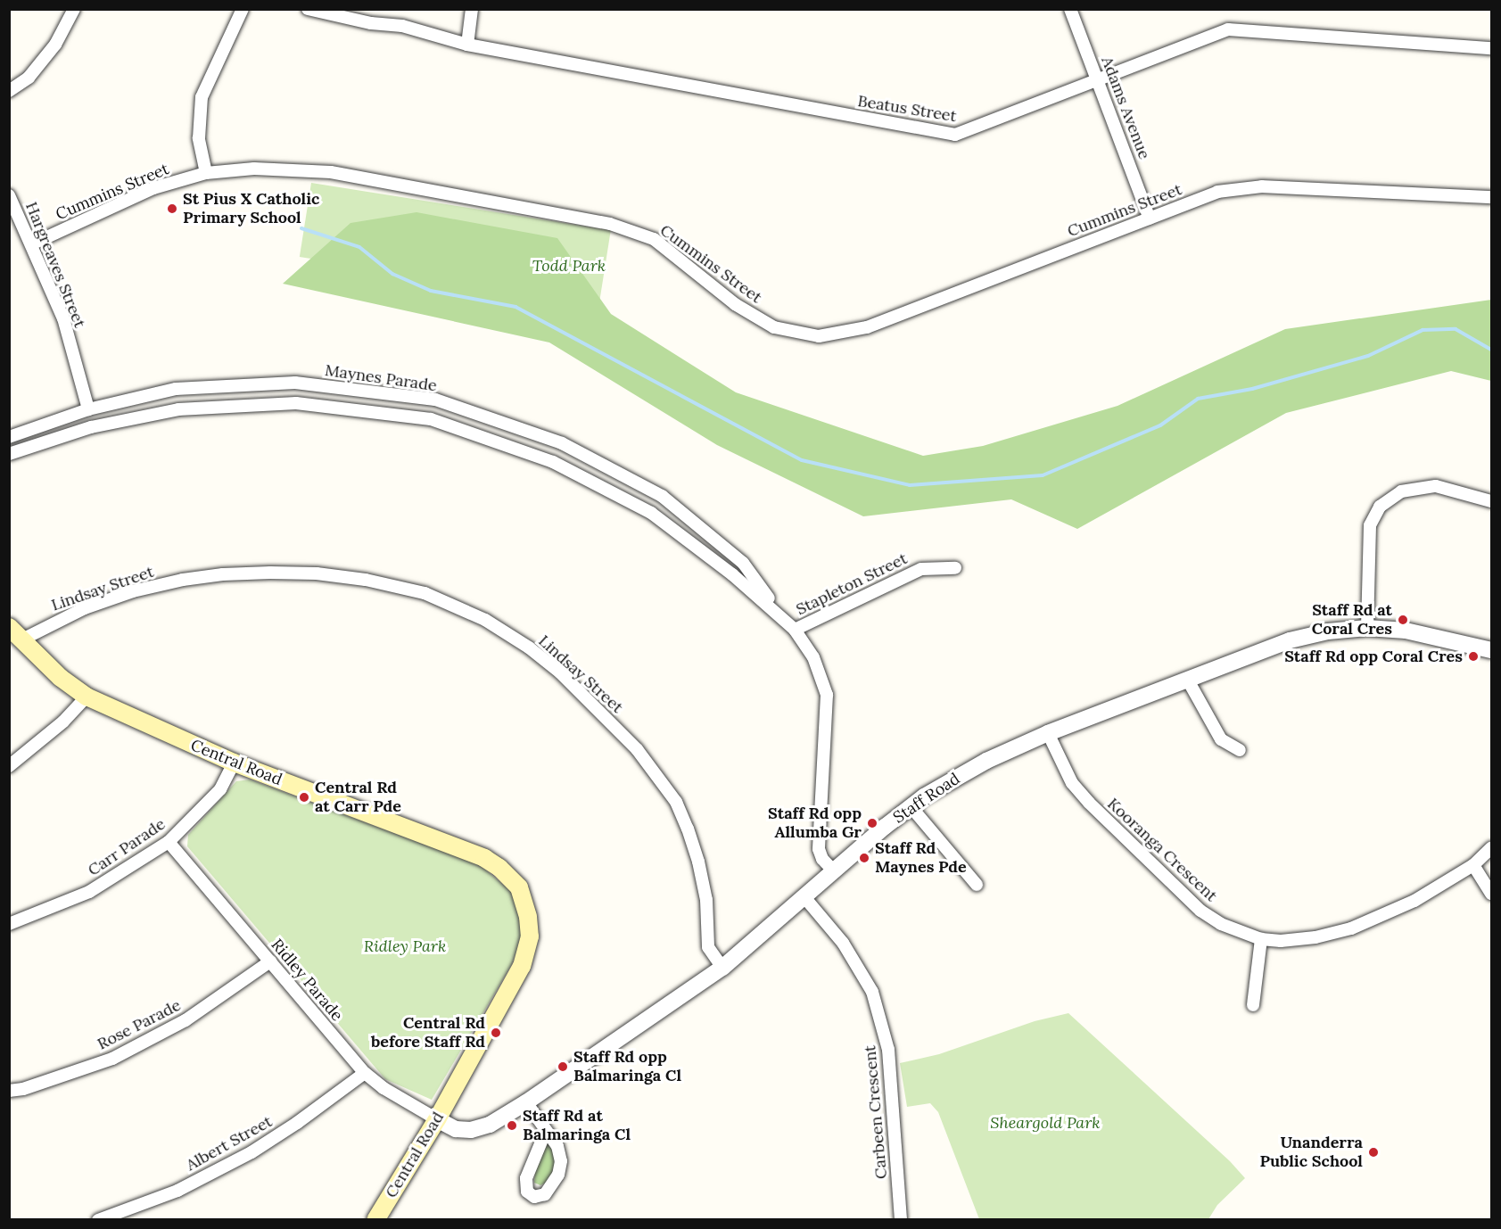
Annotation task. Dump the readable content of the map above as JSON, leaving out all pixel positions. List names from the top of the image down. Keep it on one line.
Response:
{"streets":{"main road":["Central Road"],"street":["Adams Avenue","Beatus Street","Cummins Street","Hargreaves Street","Maynes Parade","Stapleton Street","Lindsay Street","Staff Road","Carr Parade","Kooranga Crescent","Ridley Parade","Rose Parade","Carbeen Crescent","Albert Street"]},"crossings":[["Adams Avenue","Beatus Street"],["Adams Avenue","Cummins Street"],["Cummins Street","Hargreaves Street"],["Hargreaves Street","Maynes Parade"],["Maynes Parade","Stapleton Street"],["Maynes Parade","Staff Road"],["Lindsay Street","Central Road"],["Lindsay Street","Staff Road"],["Central Road","Staff Road"],["Central Road","Carr Parade"],["Central Road","Ridley Parade"],["Staff Road","Kooranga Crescent"],["Staff Road","Ridley Parade"],["Staff Road","Carbeen Crescent"],["Carr Parade","Ridley Parade"],["Ridley Parade","Rose Parade"],["Ridley Parade","Albert Street"]],"parks":["Todd Park","Ridley Park","Sheargold Park"],"places":["St Pius X Catholic Primary School","Staff Rd at Coral Cres","Staff Rd opp Coral Cres","Central Rd at Carr Pde","Staff Rd opp Allumba Gr","Staff Rd Maynes Pde","Central Rd before Staff Rd","Staff Rd opp Balmaringa Cl","Staff Rd at Balmaringa Cl","Unanderra Public School"]}
